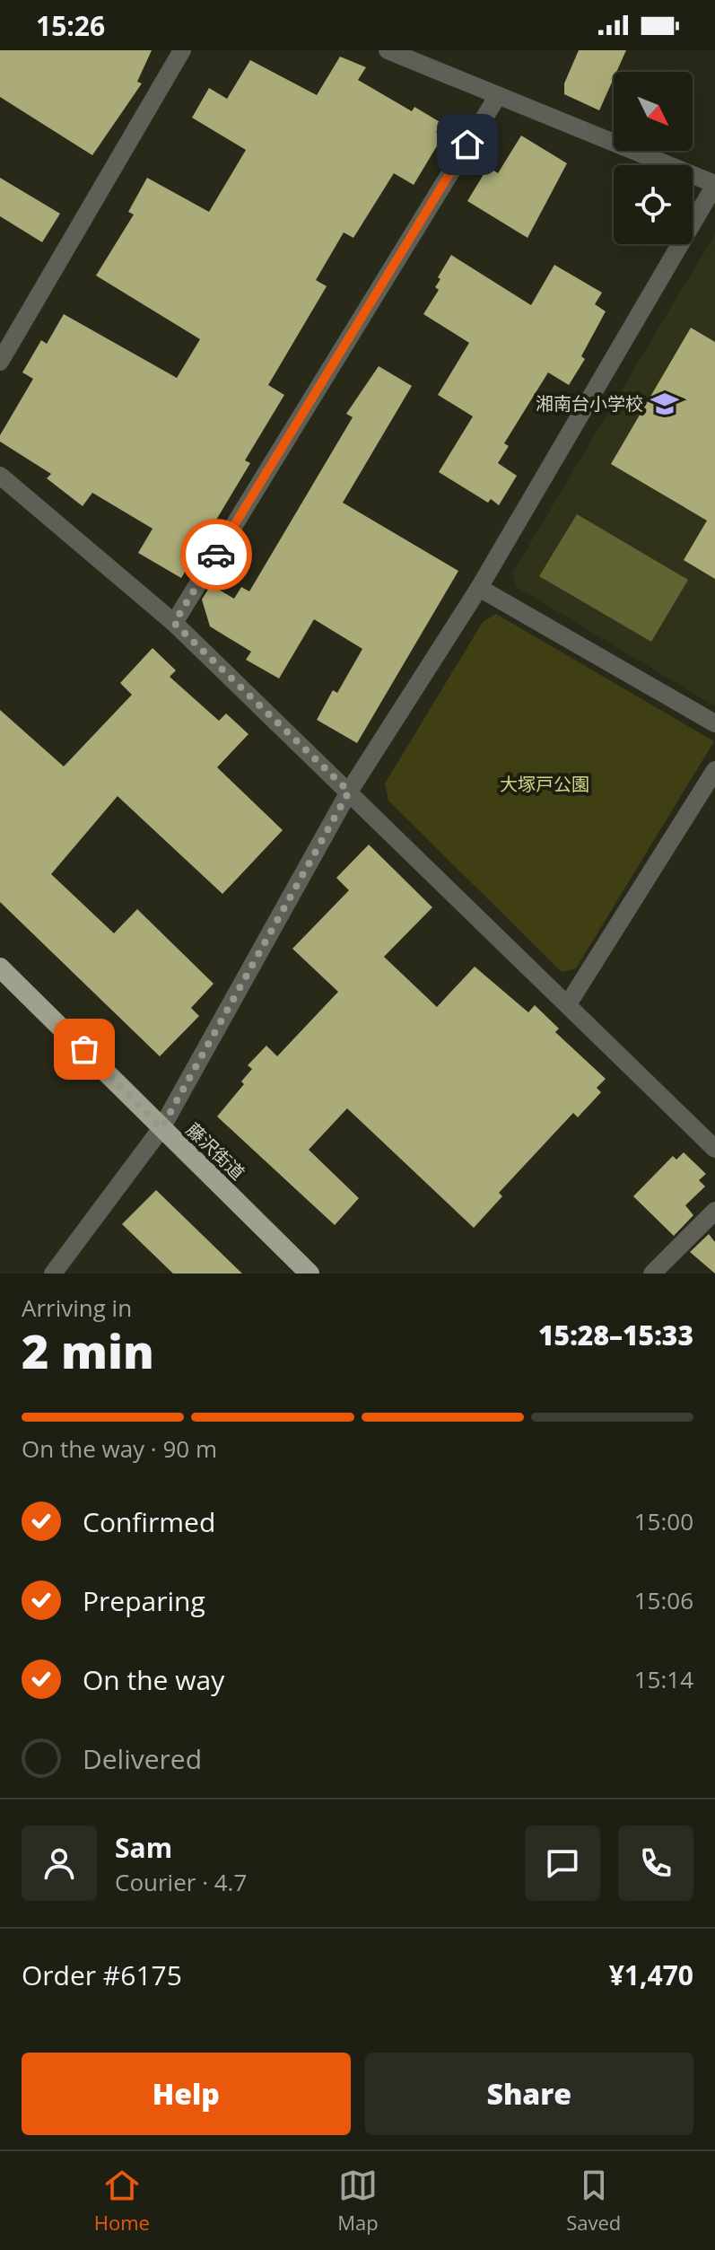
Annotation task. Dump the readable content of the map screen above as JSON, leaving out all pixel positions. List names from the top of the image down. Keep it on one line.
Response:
{"streets":{"highway":["藤沢街道"]},"parks":["大塚戸公園"],"places":{"school or university":["湘南台小学校"]},"north":"bottom right","page":{"status":"15:26","heading":["2 min","Arriving in","15:28–15:33"],"panel":["Sam","Courier · 4.7","Order #6175","¥1,470"],"bar":"On the way · 90 m","list":[["Confirmed","15:00"],["Preparing","15:06"],["On the way","15:14"],"Delivered"],"buttons":["Help","Share"],"tabs":["Home","Map","Saved"]}}
